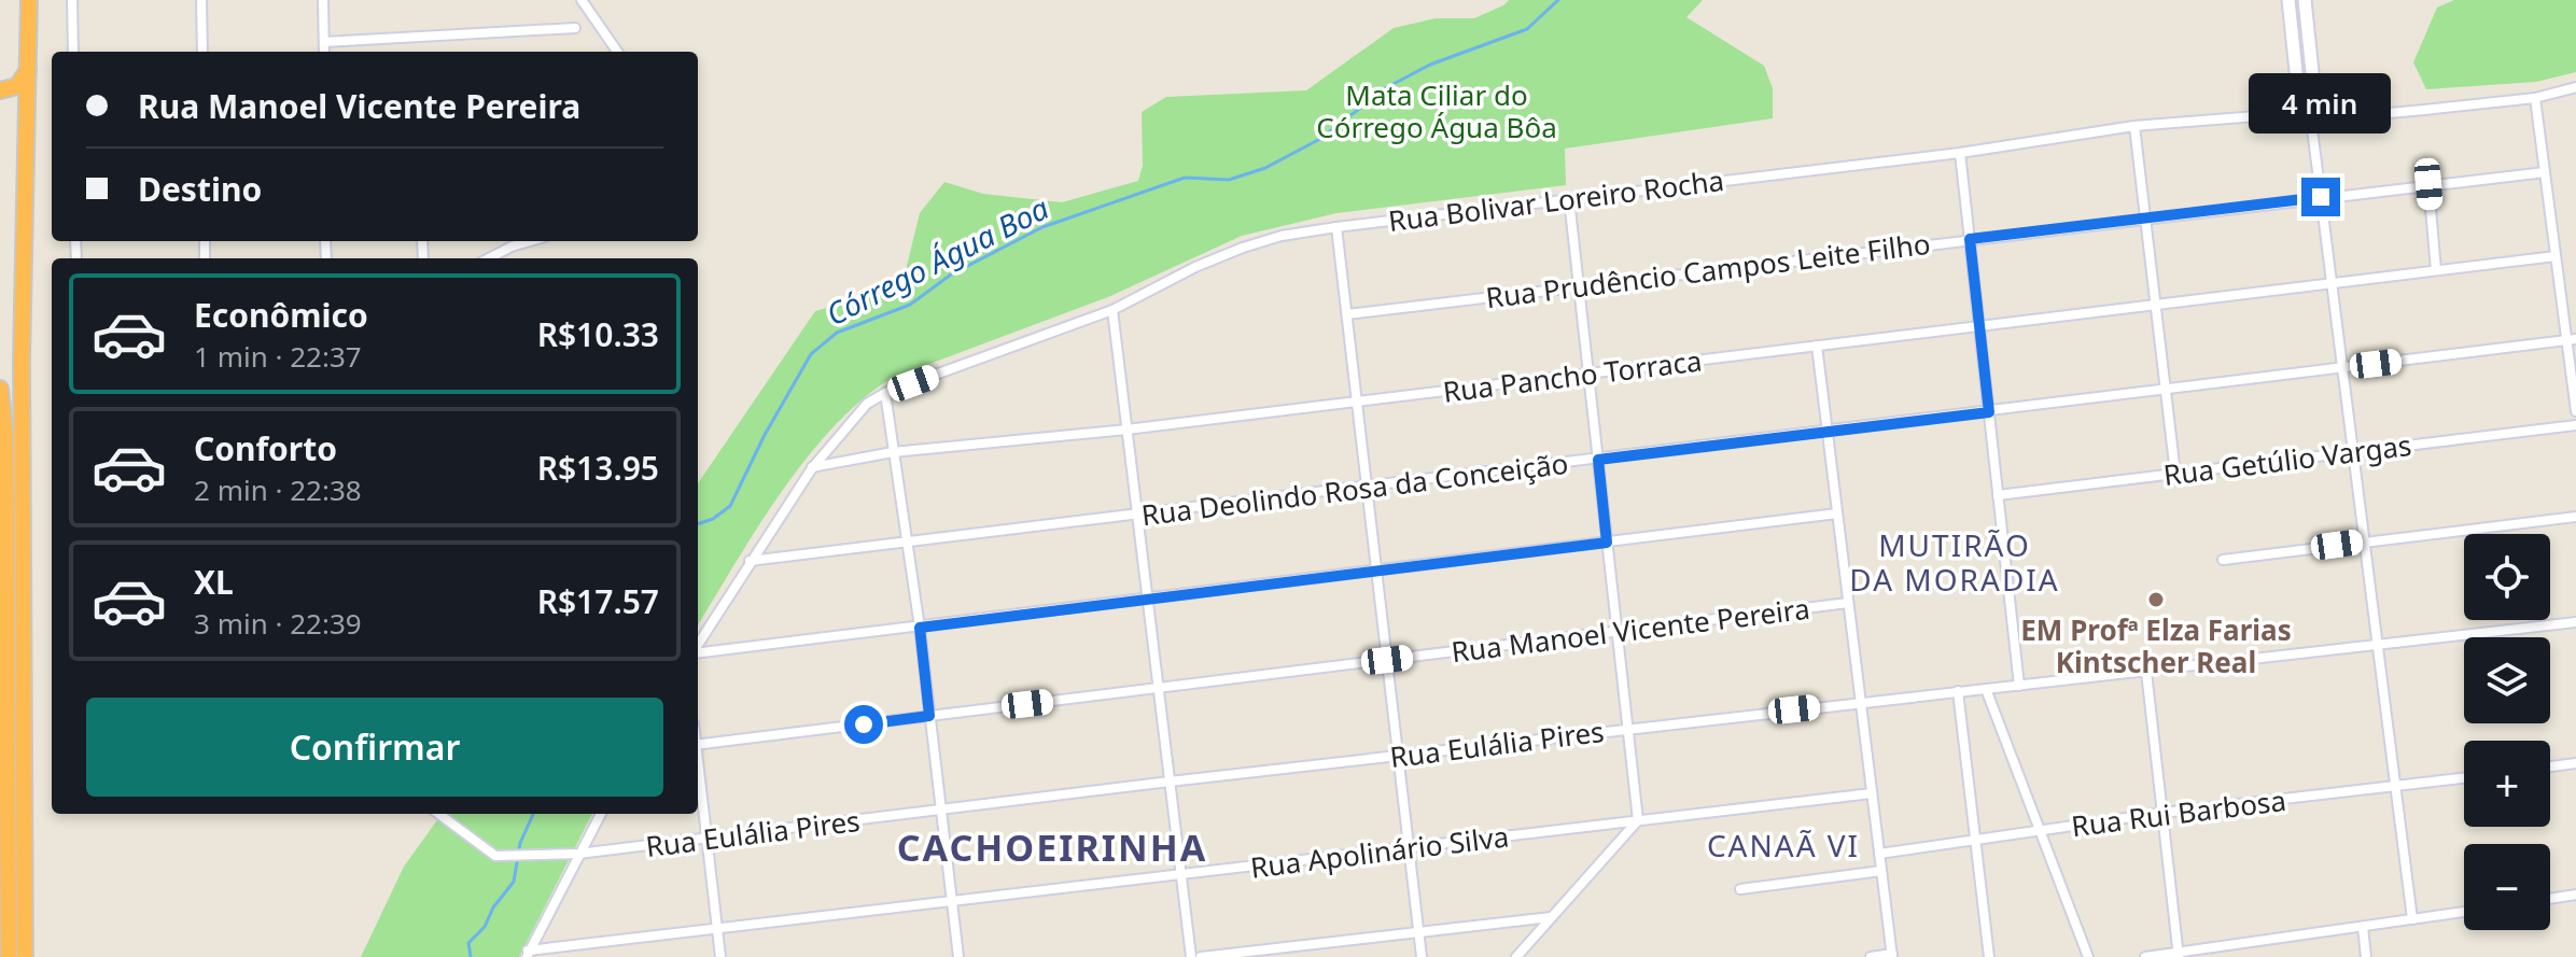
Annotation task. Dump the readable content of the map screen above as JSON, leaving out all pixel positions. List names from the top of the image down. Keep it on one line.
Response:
{"streets":{"street":["Rua Bolivar Loreiro Rocha","Rua Prudêncio Campos Leite Filho","Rua Pancho Torraca","Rua Getúlio Vargas","Rua Deolindo Rosa da Conceição","Rua Manoel Vicente Pereira","Rua Eulália Pires","Rua Rui Barbosa","Rua Apolinário Silva"]},"crossings":[["Rua Bolivar Loreiro Rocha","Rua Pancho Torraca"],["Rua Bolivar Loreiro Rocha","Rua Deolindo Rosa da Conceição"]],"districts":["MUTIRÃO DA MORADIA","CANAÃ VI","CACHOEIRINHA"],"water":["Córrego Água Boa"],"parks":["Mata Ciliar do Córrego Água Bôa"],"places":["EM Profª Elza Farias Kintscher Real"],"page":{"banner":["Rua Manoel Vicente Pereira","Destino"],"bubble":"4 min","list":[{"name":"Econômico","note":"1 min · 22:37","value":"R$10.33"},{"name":"Conforto","note":"2 min · 22:38","value":"R$13.95"},{"name":"XL","note":"3 min · 22:39","value":"R$17.57"}],"map_buttons":["+","−"],"buttons":"Confirmar"}}
